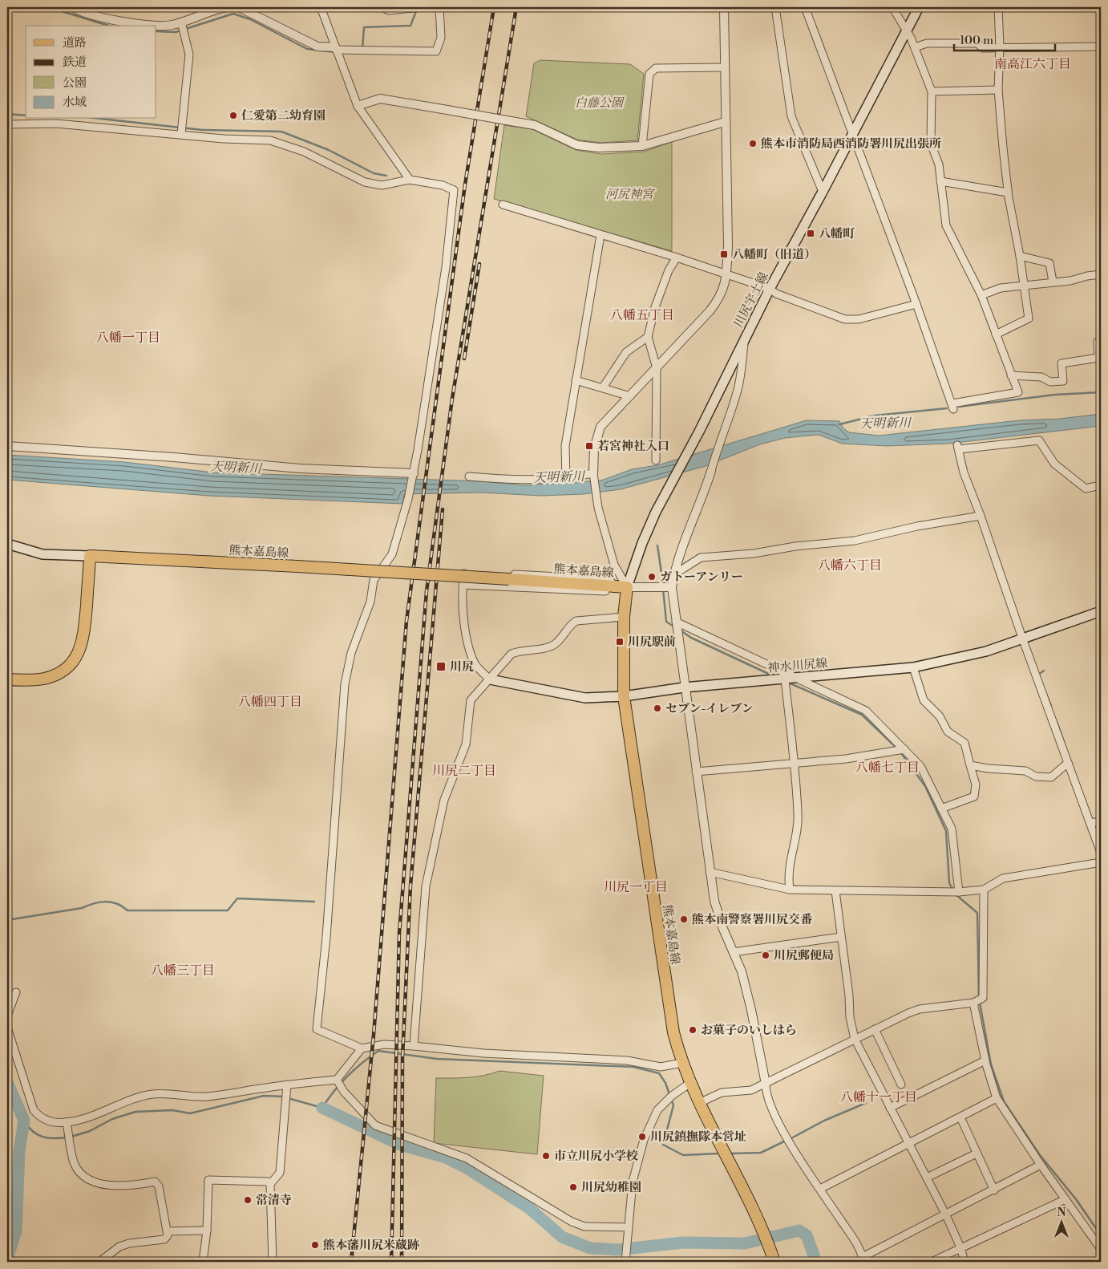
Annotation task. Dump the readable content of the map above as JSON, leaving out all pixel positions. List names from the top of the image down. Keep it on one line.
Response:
{"streets":{"main road":["川尻宇土線","熊本嘉島線","神水川尻線"]},"crossings":[["川尻宇土線","熊本嘉島線"],["熊本嘉島線","神水川尻線"]],"districts":["南高江六丁目","八幡五丁目","八幡一丁目","八幡六丁目","八幡四丁目","八幡七丁目","川尻二丁目","川尻一丁目","八幡三丁目","八幡十一丁目"],"water":["天明新川"],"parks":["白藤公園","河尻神宮"],"places":{"other":["仁愛第二幼育園","熊本市消防局西消防署川尻出張所","ガトーアンリー","セブン-イレブン","熊本南警察署川尻交番","川尻郵便局","お菓子のいしはら","川尻鎮撫隊本営址","市立川尻小学校","川尻幼稚園","常清寺","熊本藩川尻米蔵跡"],"transit":["八幡町","八幡町（旧道）","若宮神社入口","川尻駅前","川尻"]},"legend":["道路","鉄道","公園","水域"],"scale_bar":"100 m","north":"top"}
